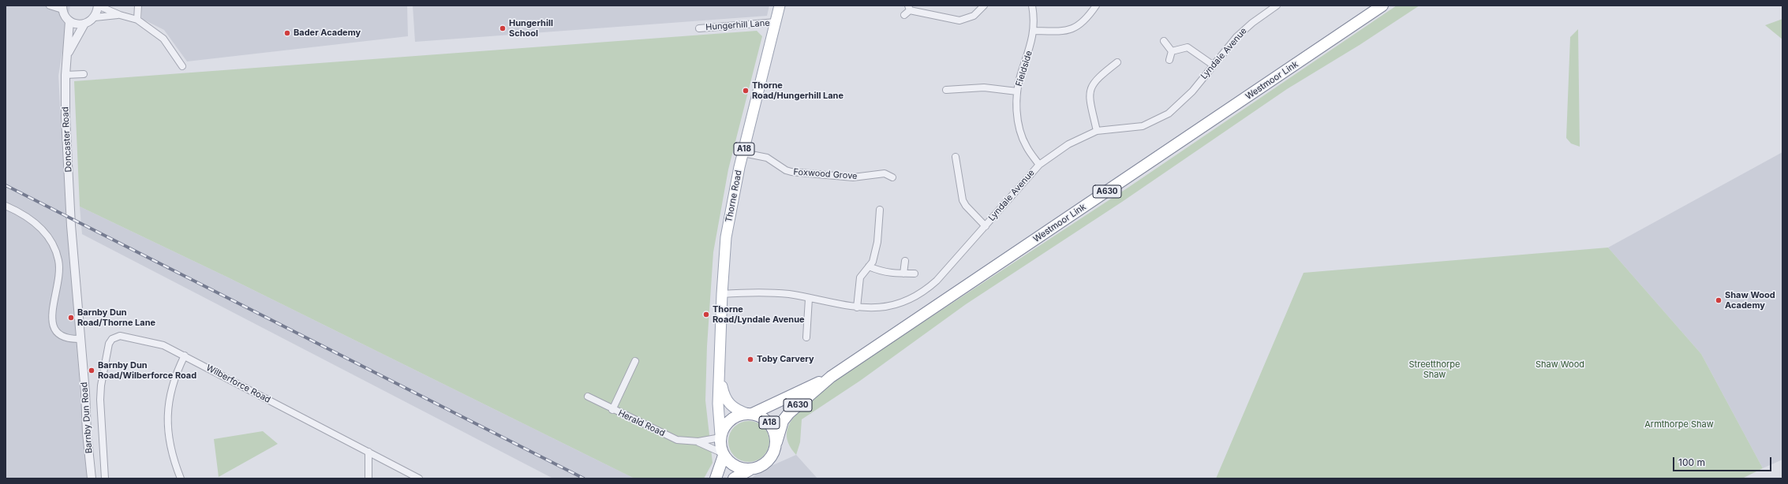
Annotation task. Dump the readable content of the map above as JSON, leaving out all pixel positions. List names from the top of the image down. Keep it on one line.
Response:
{"streets":{"highway":["Westmoor Link","A18","A630"],"main road":["Thorne Road"],"street":["Hungerhill Lane","Lyndale Avenue","Fieldside","Doncaster Road","Foxwood Grove","Wilberforce Road","Barnby Dun Road","Herald Road"]},"crossings":[["Hungerhill Lane","Thorne Road"],["Lyndale Avenue","Fieldside"],["Lyndale Avenue","Thorne Road"],["Westmoor Link","A18"],["Westmoor Link","Herald Road"],["Doncaster Road","Barnby Dun Road"],["A18","Thorne Road"],["A18","Herald Road"],["Foxwood Grove","Thorne Road"]],"parks":["Streetthorpe Shaw","Shaw Wood","Armthorpe Shaw"],"places":["Hungerhill School","Bader Academy","Thorne Road/Hungerhill Lane","Shaw Wood Academy","Thorne Road/Lyndale Avenue","Barnby Dun Road/Thorne Lane","Toby Carvery","Barnby Dun Road/Wilberforce Road"],"scale_bar":"100 m"}
